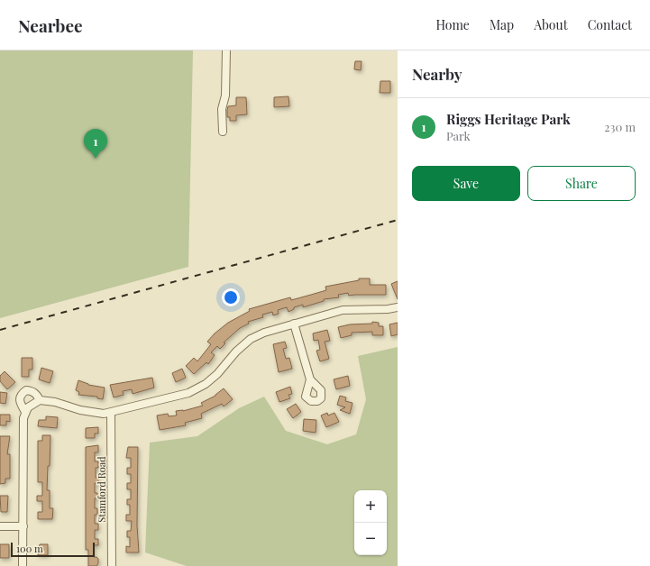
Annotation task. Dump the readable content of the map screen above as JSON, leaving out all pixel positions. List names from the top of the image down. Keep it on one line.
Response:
{"streets":{"street":["Stamford Road"]},"scale_bar":"100 m","page":{"header":"Nearbee","nav":["Home","Map","About","Contact"],"heading":"Nearby","list":[{"mark":"1","name":"Riggs Heritage Park","note":"Park","value":"230 m"}],"pins":"1","buttons":["Save","Share"],"map_buttons":["+","−"],"scale":"100 m"}}
